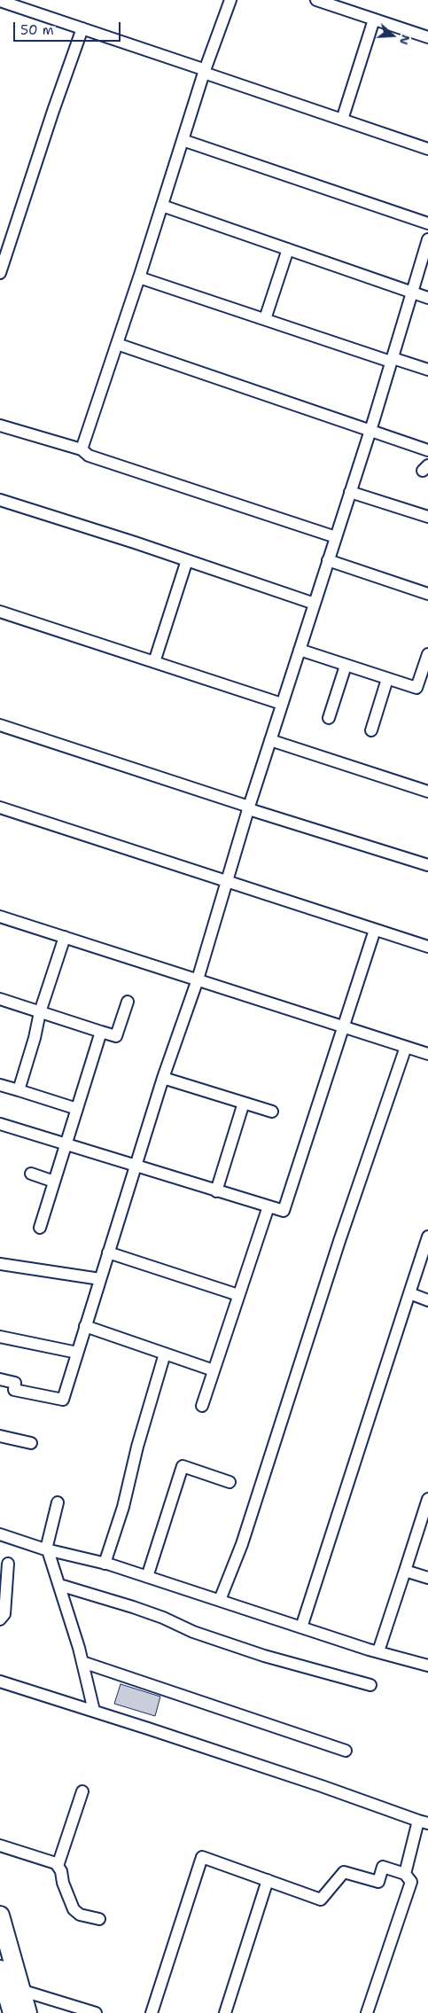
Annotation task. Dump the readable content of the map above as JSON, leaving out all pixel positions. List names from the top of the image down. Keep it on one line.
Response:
{"scale_bar":"50 m","north":"right"}
